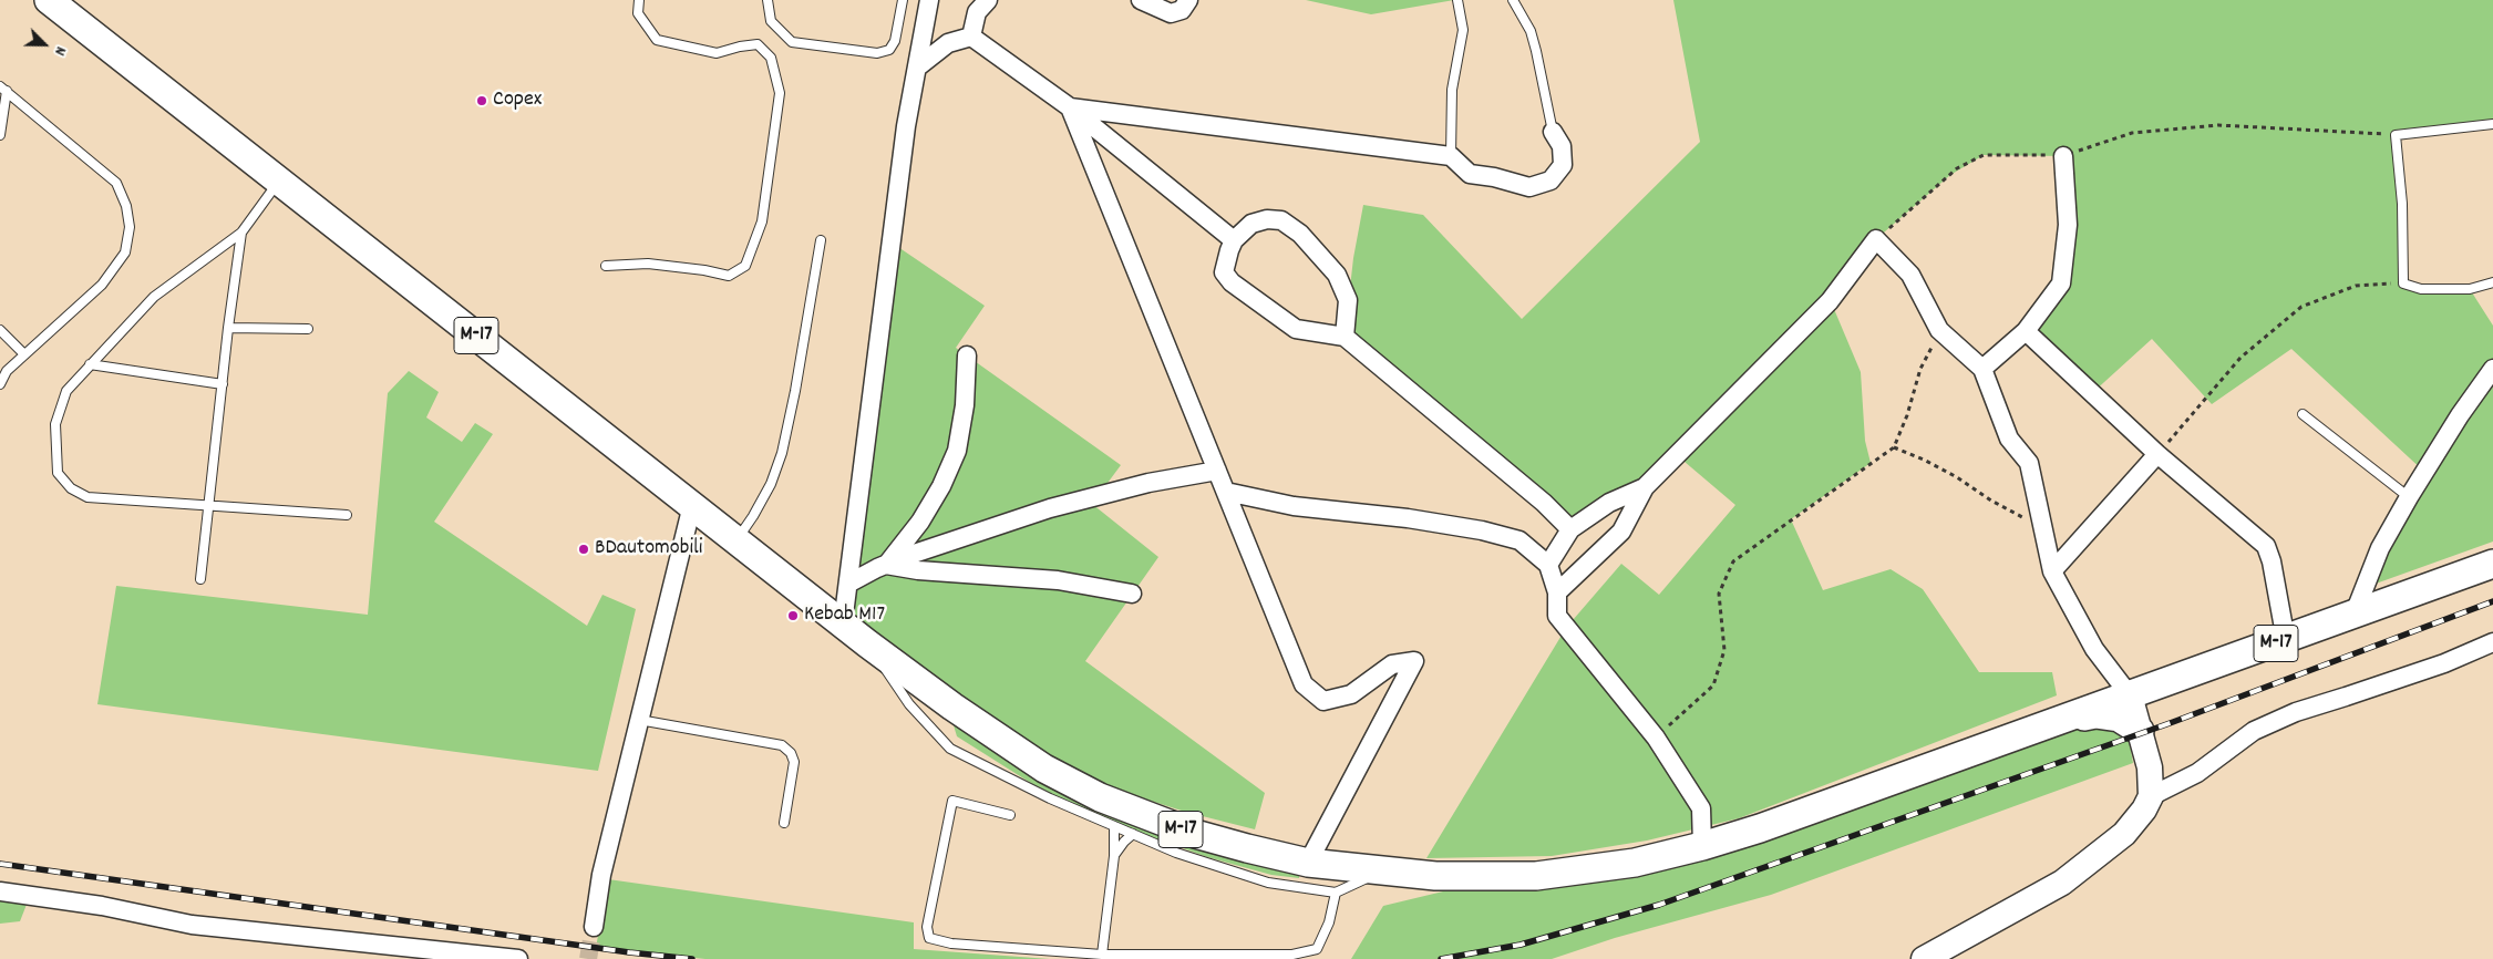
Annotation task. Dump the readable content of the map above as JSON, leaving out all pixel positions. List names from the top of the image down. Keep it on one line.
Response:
{"streets":{"main road":["M-17"]},"places":["Copex","BDautomobili","Kebab M17"],"north":"bottom right"}
